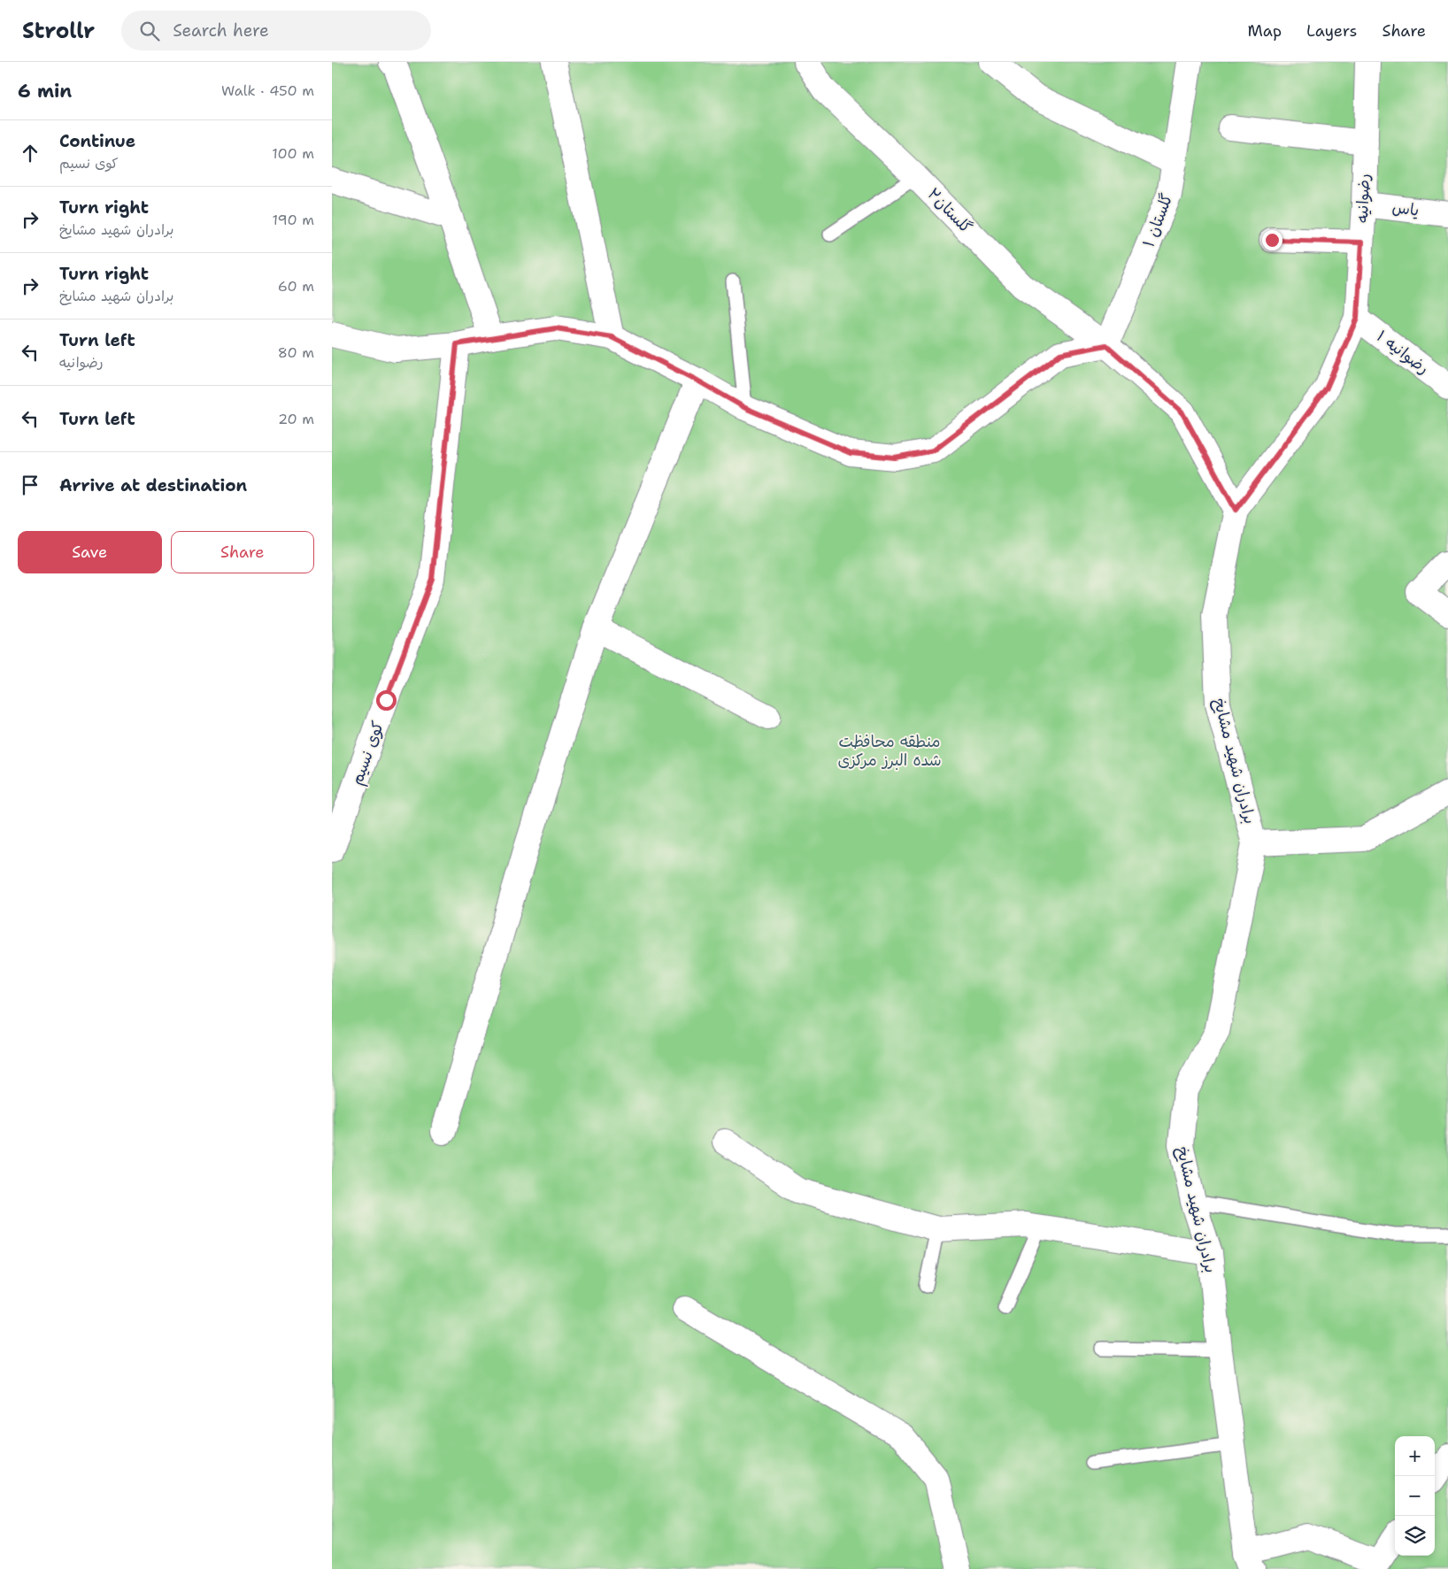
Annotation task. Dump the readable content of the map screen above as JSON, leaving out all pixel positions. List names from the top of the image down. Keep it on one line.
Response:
{"streets":{"street":["رضوانیه","یاس","گلستان۲","گلستان ۱","رضوانیه ۱","کوی نسیم","برادران شهید مشایخ"]},"crossings":[["رضوانیه","یاس"],["رضوانیه","رضوانیه ۱"],["رضوانیه","برادران شهید مشایخ"],["گلستان۲","گلستان ۱"]],"parks":["منطقه محافظت شده البرز مرکزی"],"page":{"header":"Strollr","search":"Search here","nav":["Map","Layers","Share"],"heading":["6 min","Walk · 450 m"],"list":[["Continue","کوی نسیم","100 m"],["Turn right","برادران شهید مشایخ","190 m"],["Turn right","برادران شهید مشایخ","60 m"],["Turn left","رضوانیه","80 m"],["Turn left","20 m"],"Arrive at destination"],"buttons":["Save","Share"],"map_buttons":["+","−"]}}
